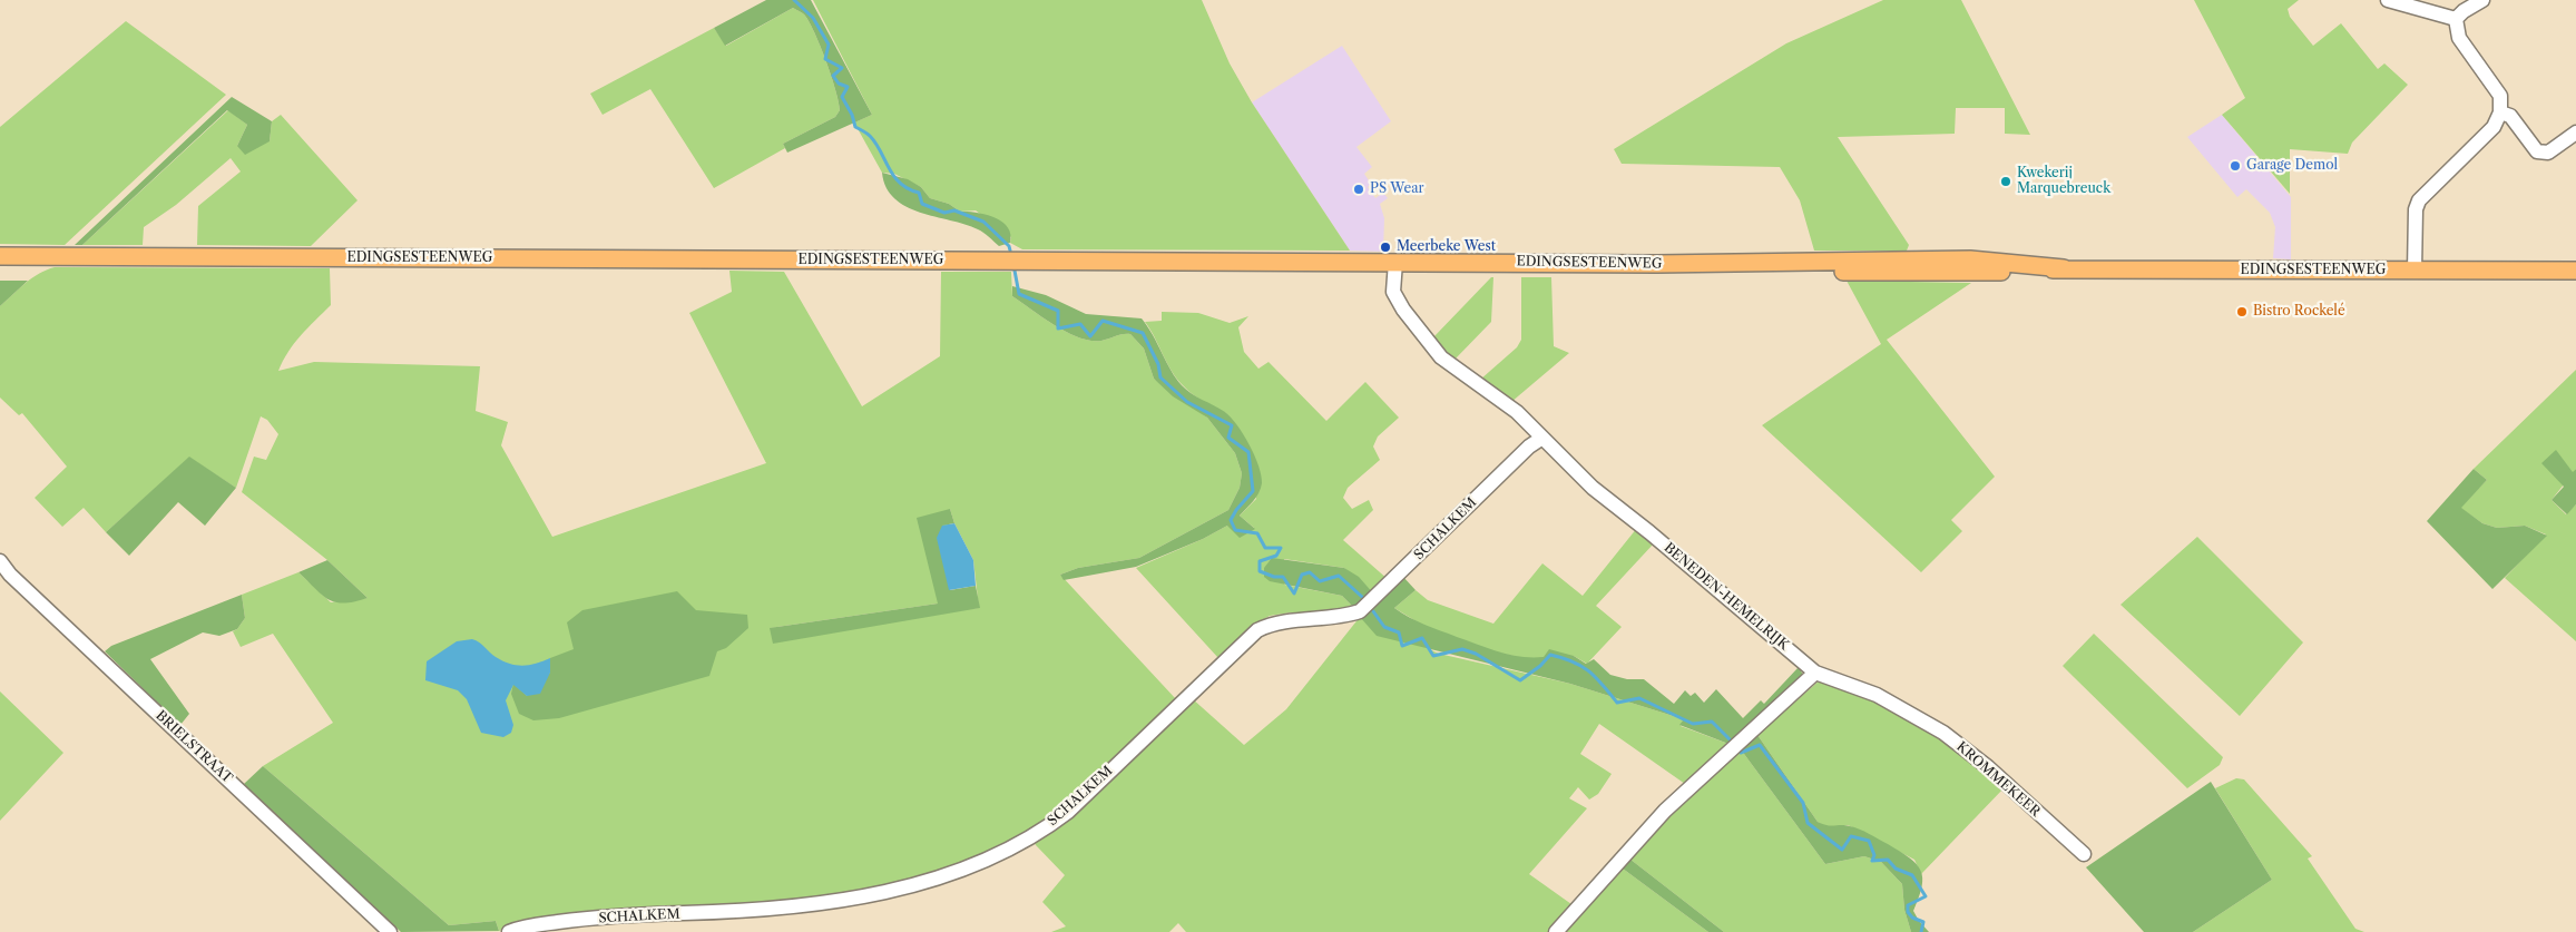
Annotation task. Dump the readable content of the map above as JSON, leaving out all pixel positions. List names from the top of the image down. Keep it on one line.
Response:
{"streets":{"main road":["EDINGSESTEENWEG"],"street":["SCHALKEM","BENEDEN-HEMELRIJK","BRIELSTRAAT","KROMMEKEER"]},"crossings":[["EDINGSESTEENWEG","BENEDEN-HEMELRIJK"],["SCHALKEM","BENEDEN-HEMELRIJK"],["BENEDEN-HEMELRIJK","KROMMEKEER"]],"places":["Garage Demol","Kwekerij Marquebreuck","PS Wear","Meerbeke West","Bistro Rockelé"]}
